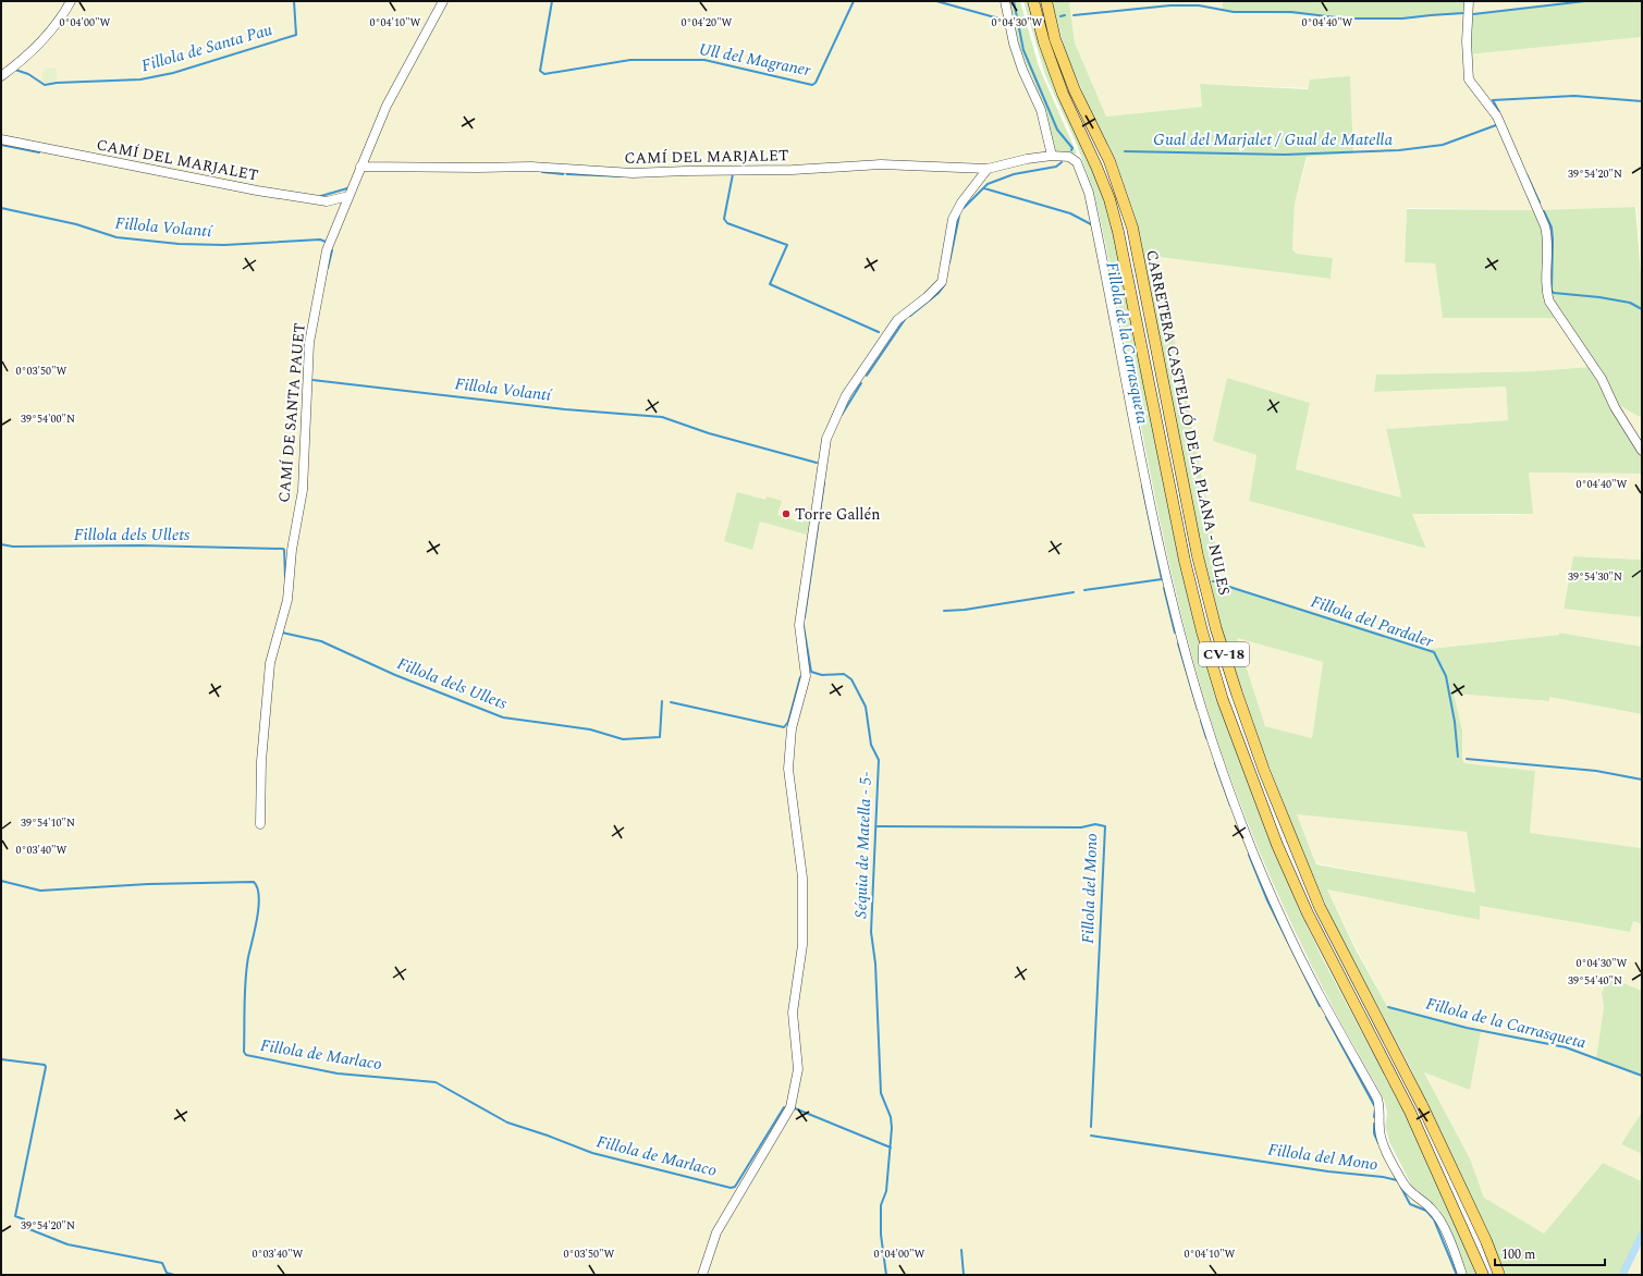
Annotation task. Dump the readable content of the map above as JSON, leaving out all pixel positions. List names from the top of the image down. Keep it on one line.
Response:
{"streets":{"main road":["CARRETERA CASTELLÓ DE LA PLANA - NULES","CV-18"],"street":["CAMÍ DEL MARJALET","CAMÍ DE SANTA PAUET"]},"crossings":[["CAMÍ DEL MARJALET","CAMÍ DE SANTA PAUET"]],"water":["Fillola de Santa Pau","Ull del Magraner","Gual del Marjalet / Gual de Matella","Fillola Volantí","Fillola de la Carrasqueta","Fillola dels Ullets","Fillola del Pardaler","Séquia de Matella - 5-","Fillola del Mono","Fillola de Marlaco"],"places":["Torre Gallén"],"scale_bar":"100 m","coordinates":["0°04'00\"W","0°04'10\"W","0°04'20\"W","0°04'30\"W","0°04'40\"W","39°54'20\"N","0°03'50\"W","39°54'00\"N","39°54'30\"N","39°54'10\"N","0°03'40\"W","39°54'40\"N"]}
